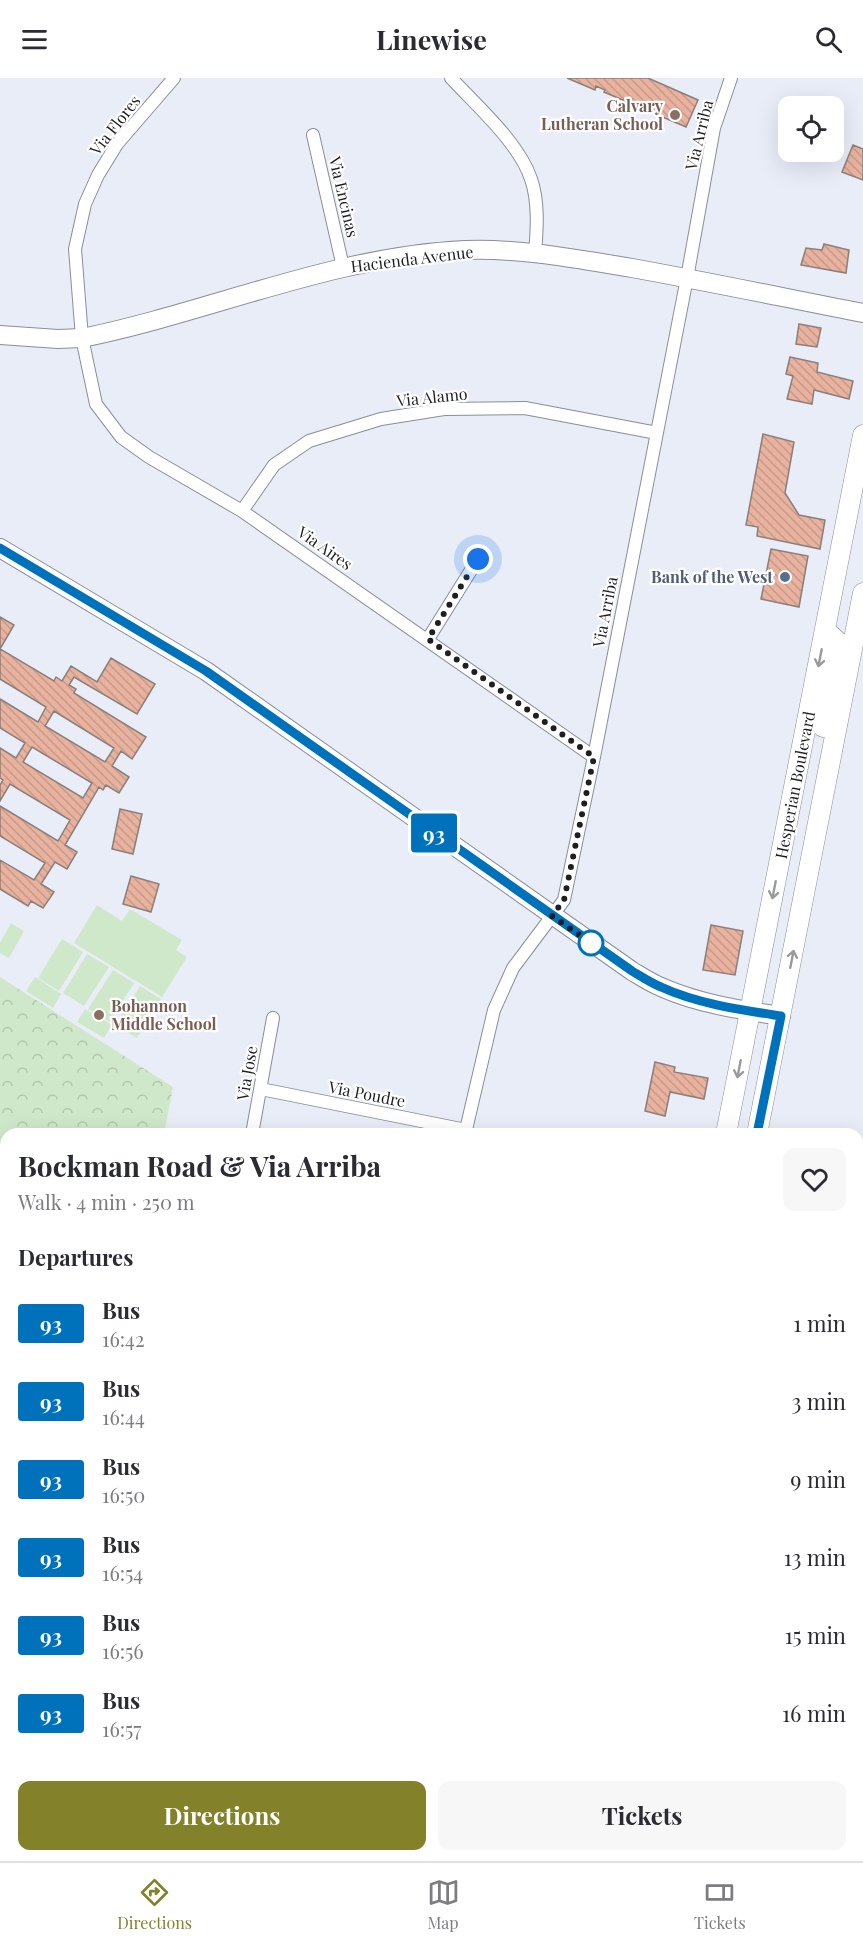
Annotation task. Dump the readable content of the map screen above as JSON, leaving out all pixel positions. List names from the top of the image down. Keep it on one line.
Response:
{"streets":{"main road":["Hesperian Boulevard"],"street":["Via Flores","Via Arriba","Via Encinas","Hacienda Avenue","Via Alamo","Via Aires","Via Jose","Via Poudre"]},"crossings":[["Via Flores","Hacienda Avenue"],["Via Flores","Via Aires"],["Via Arriba","Hacienda Avenue"],["Via Arriba","Via Alamo"],["Via Arriba","Via Aires"],["Via Encinas","Hacienda Avenue"],["Hacienda Avenue","Via Aires"],["Via Alamo","Via Aires"],["Via Jose","Via Poudre"]],"places":["Calvary Lutheran School","Bank of the West","Bohannon Middle School"],"lines":["bus line 93"],"page":{"header":"Linewise","on_map":"93","heading":[["Bockman Road & Via Arriba","Walk · 4 min · 250 m"],"Departures"],"list":[{"mark":"93","name":"Bus","note":"16:42","value":"1 min"},{"mark":"93","name":"Bus","note":"16:44","value":"3 min"},{"mark":"93","name":"Bus","note":"16:50","value":"9 min"},{"mark":"93","name":"Bus","note":"16:54","value":"13 min"},{"mark":"93","name":"Bus","note":"16:56","value":"15 min"},{"mark":"93","name":"Bus","note":"16:57","value":"16 min"}],"buttons":["Directions","Tickets"],"tabs":["Directions","Map","Tickets"]}}
